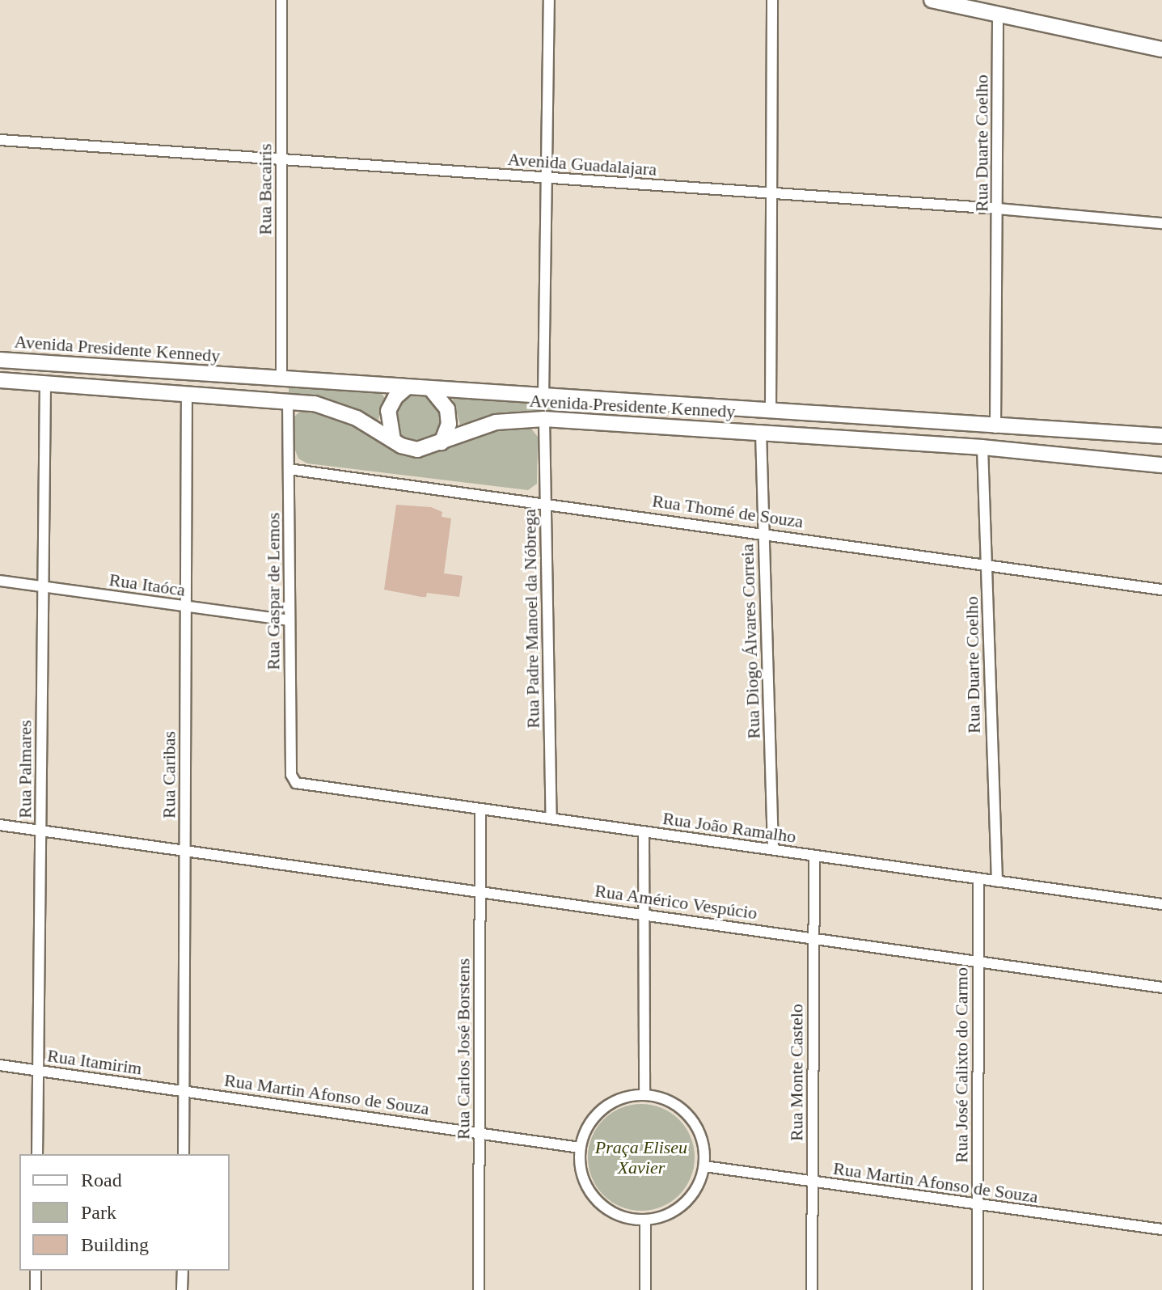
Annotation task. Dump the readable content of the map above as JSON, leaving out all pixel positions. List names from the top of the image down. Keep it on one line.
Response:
{"streets":{"main road":["Avenida Presidente Kennedy"],"street":["Rua Duarte Coelho","Avenida Guadalajara","Rua Bacairis","Rua Thomé de Souza","Rua Itaóca","Rua Gaspar de Lemos","Rua Padre Manoel da Nóbrega","Rua Diogo Álvares Correia","Rua Palmares","Rua Caribas","Rua João Ramalho","Rua Américo Vespúcio","Rua Carlos José Borstens","Rua Itamirim","Rua José Calixto do Carmo","Rua Monte Castelo","Rua Martin Afonso de Souza"]},"crossings":[["Rua Duarte Coelho","Avenida Guadalajara"],["Rua Duarte Coelho","Avenida Presidente Kennedy"],["Rua Duarte Coelho","Rua Thomé de Souza"],["Rua Duarte Coelho","Rua João Ramalho"],["Avenida Guadalajara","Rua Bacairis"],["Rua Bacairis","Avenida Presidente Kennedy"],["Avenida Presidente Kennedy","Rua Gaspar de Lemos"],["Avenida Presidente Kennedy","Rua Padre Manoel da Nóbrega"],["Avenida Presidente Kennedy","Rua Diogo Álvares Correia"],["Avenida Presidente Kennedy","Rua Palmares"],["Avenida Presidente Kennedy","Rua Caribas"],["Rua Thomé de Souza","Rua Gaspar de Lemos"],["Rua Thomé de Souza","Rua Padre Manoel da Nóbrega"],["Rua Thomé de Souza","Rua Diogo Álvares Correia"],["Rua Itaóca","Rua Gaspar de Lemos"],["Rua Itaóca","Rua Palmares"],["Rua Itaóca","Rua Caribas"],["Rua Gaspar de Lemos","Rua João Ramalho"],["Rua Padre Manoel da Nóbrega","Rua João Ramalho"],["Rua Diogo Álvares Correia","Rua João Ramalho"],["Rua Palmares","Rua Américo Vespúcio"],["Rua Palmares","Rua Itamirim"],["Rua Caribas","Rua Américo Vespúcio"],["Rua Caribas","Rua Itamirim"],["Rua Caribas","Rua Martin Afonso de Souza"],["Rua João Ramalho","Rua Carlos José Borstens"],["Rua João Ramalho","Rua José Calixto do Carmo"],["Rua João Ramalho","Rua Monte Castelo"],["Rua Américo Vespúcio","Rua Carlos José Borstens"],["Rua Américo Vespúcio","Rua José Calixto do Carmo"],["Rua Américo Vespúcio","Rua Monte Castelo"],["Rua Carlos José Borstens","Rua Martin Afonso de Souza"],["Rua Itamirim","Rua Martin Afonso de Souza"],["Rua José Calixto do Carmo","Rua Martin Afonso de Souza"],["Rua Monte Castelo","Rua Martin Afonso de Souza"]],"parks":["Praça Eliseu Xavier"],"legend":["Road","Park","Building"]}
